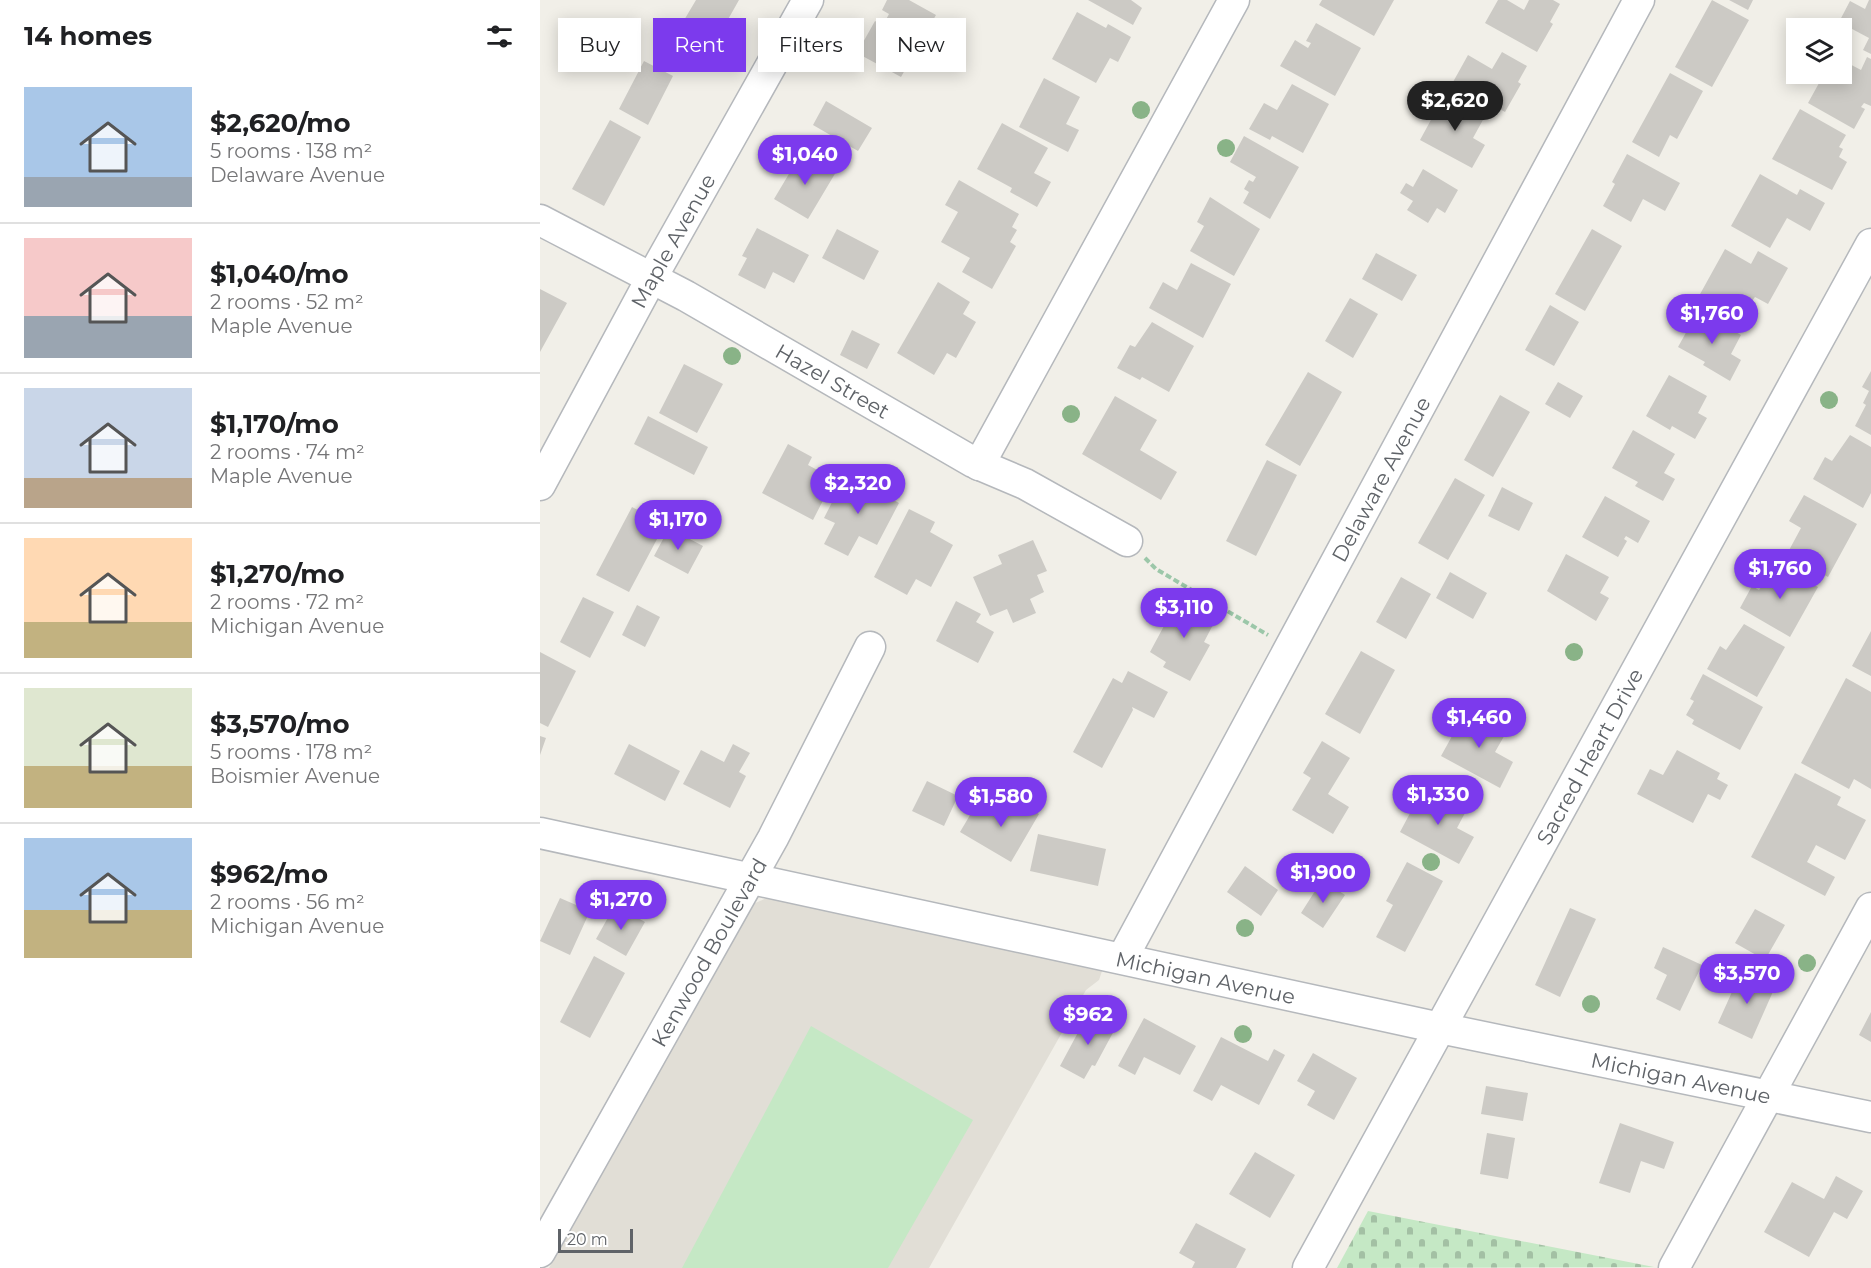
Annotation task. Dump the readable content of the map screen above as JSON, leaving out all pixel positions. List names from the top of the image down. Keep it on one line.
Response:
{"streets":{"street":["Maple Avenue","Hazel Street","Delaware Avenue","Sacred Heart Drive","Kenwood Boulevard","Michigan Avenue"]},"crossings":[["Maple Avenue","Hazel Street"],["Delaware Avenue","Michigan Avenue"],["Sacred Heart Drive","Michigan Avenue"],["Kenwood Boulevard","Michigan Avenue"]],"scale_bar":"20 m","page":{"heading":"14 homes","chip":["Buy","Rent","Filters","New"],"list":[{"name":"$2,620/mo","note":"5 rooms · 138 m² · Delaware Avenue"},{"name":"$1,040/mo","note":"2 rooms · 52 m² · Maple Avenue"},{"name":"$1,170/mo","note":"2 rooms · 74 m² · Maple Avenue"},{"name":"$1,270/mo","note":"2 rooms · 72 m² · Michigan Avenue"},{"name":"$3,570/mo","note":"5 rooms · 178 m² · Boismier Avenue"},{"name":"$962/mo","note":"2 rooms · 56 m² · Michigan Avenue"}],"price":["$2,620","$1,040","$1,760","$2,320","$1,170","$1,760","$3,110","$1,460","$1,330","$1,580","$1,900","$1,270","$3,570","$962"],"scale":"20 m"}}
